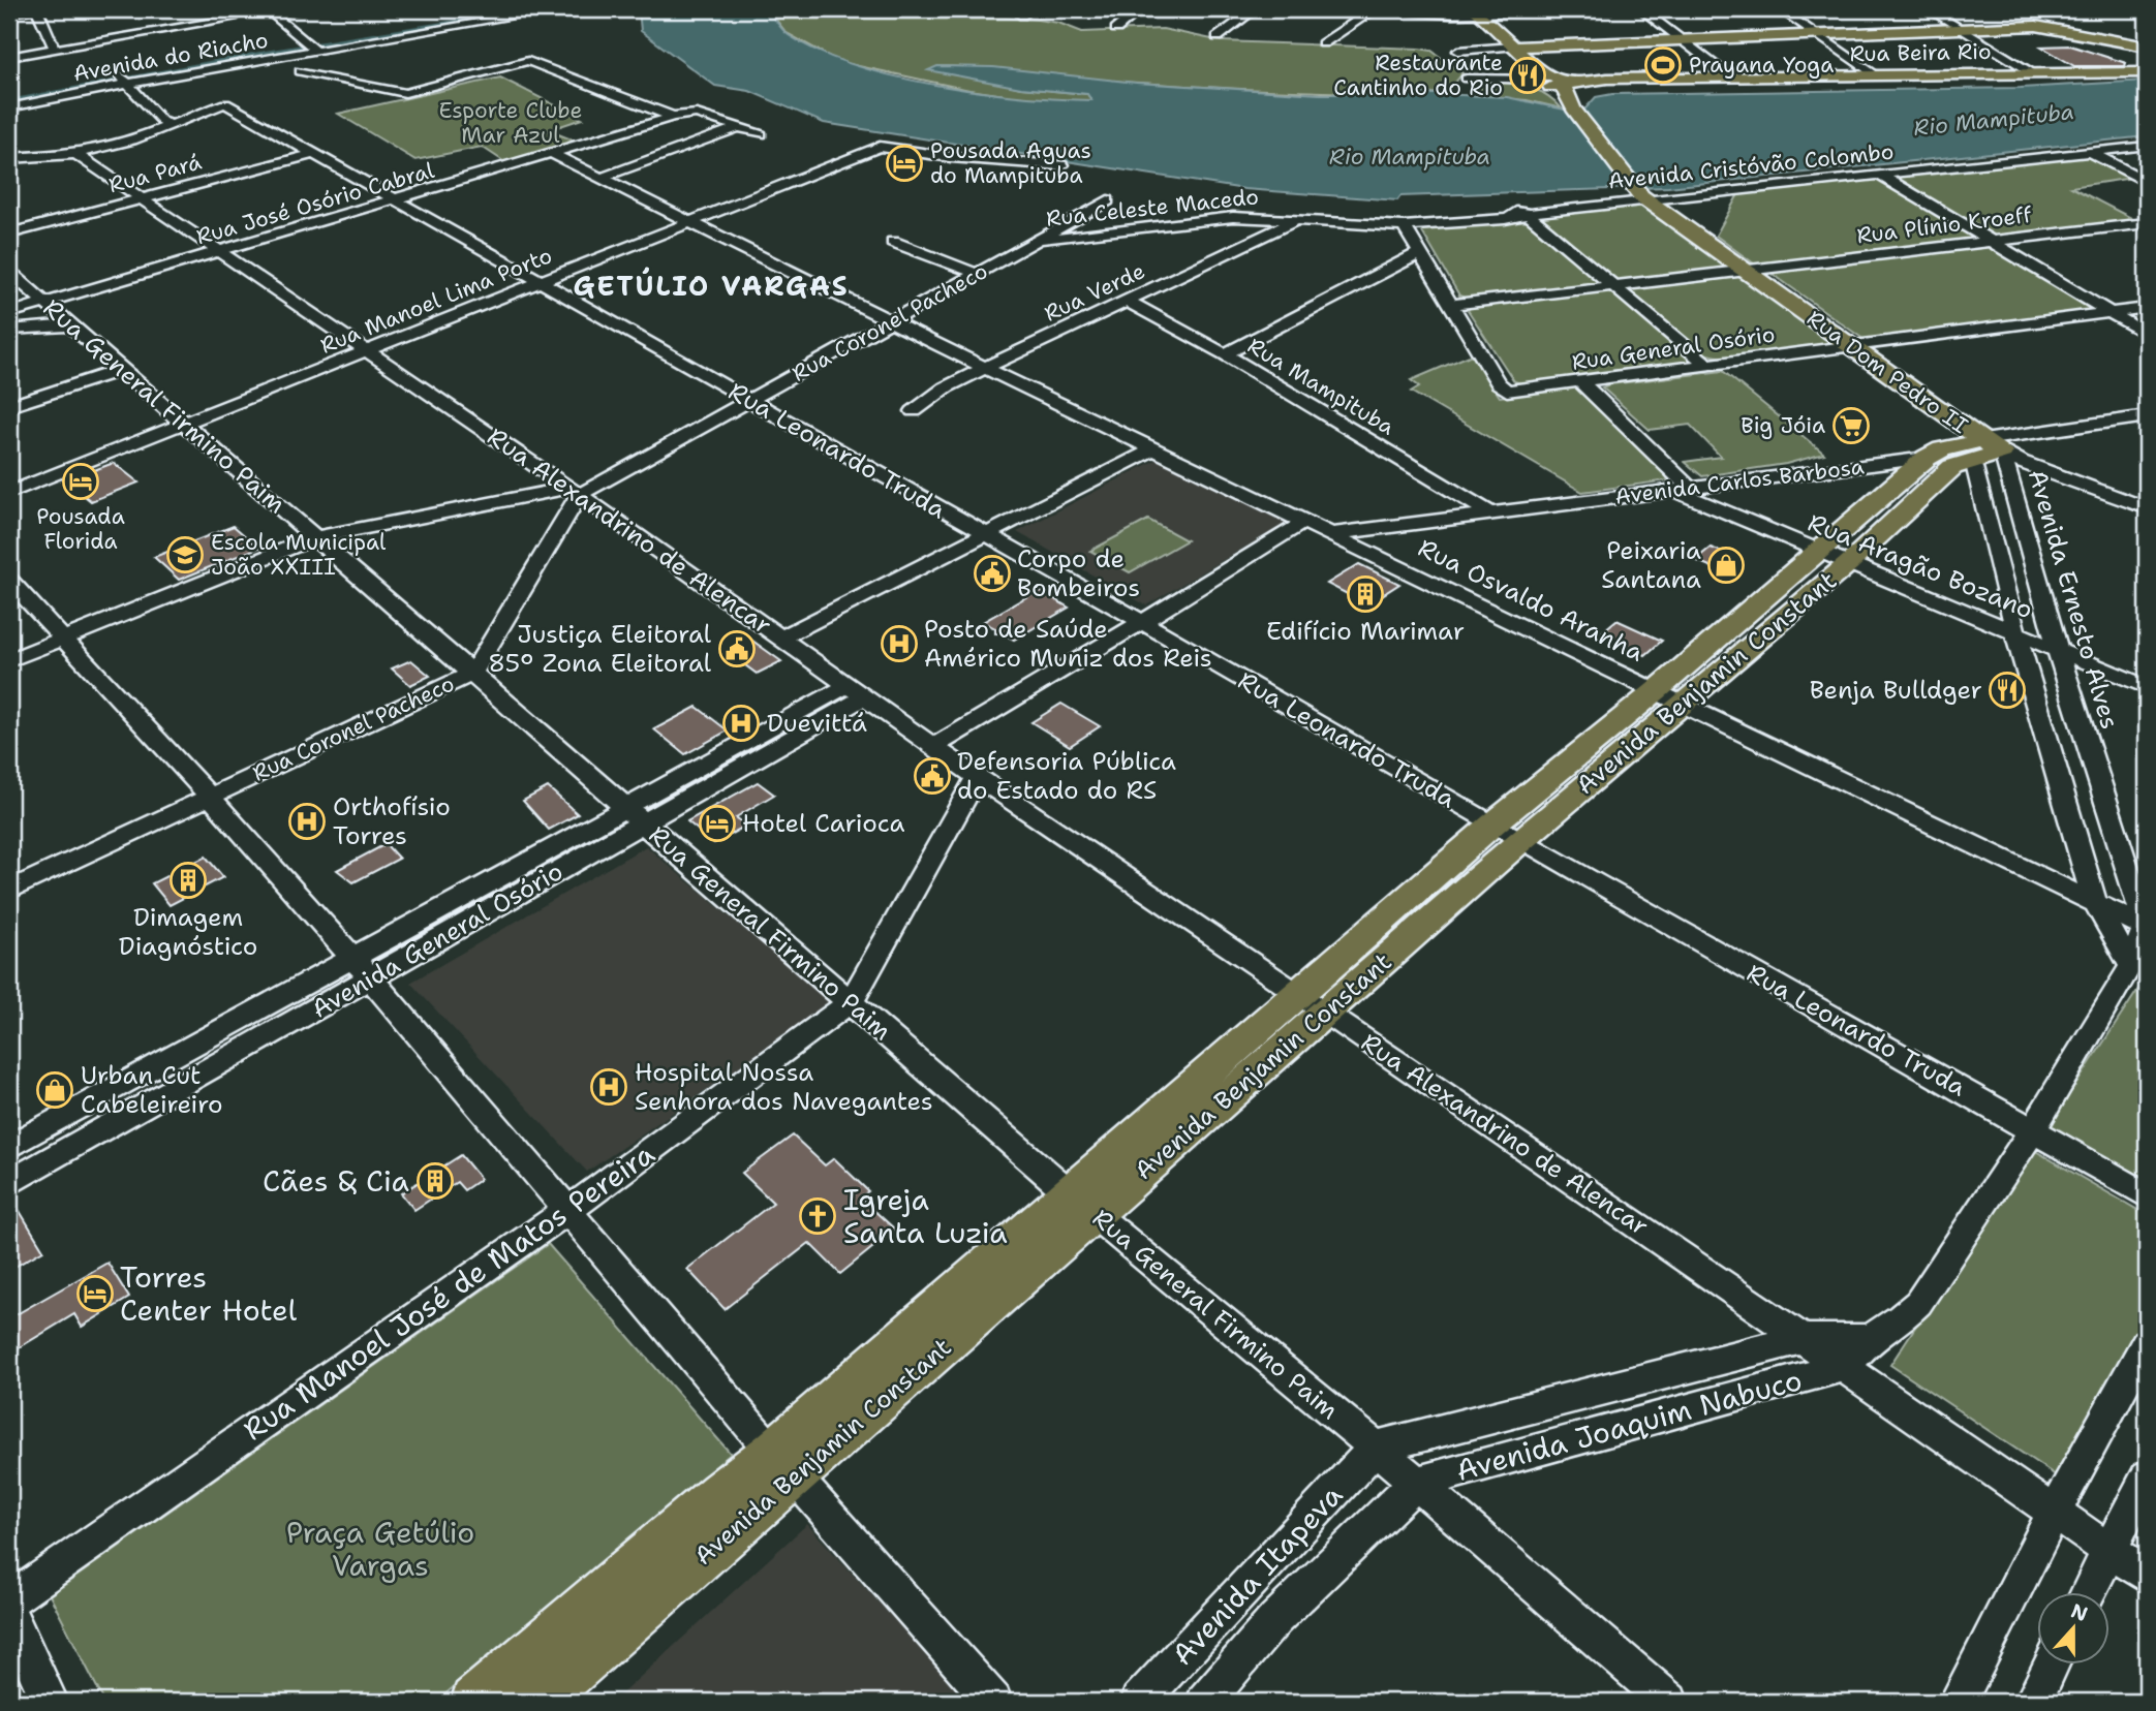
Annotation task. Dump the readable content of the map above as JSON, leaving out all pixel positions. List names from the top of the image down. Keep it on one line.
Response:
{"streets":{"main road":["Rua Beira Rio","Rua Dom Pedro II","Avenida Carlos Barbosa","Avenida Benjamin Constant"],"street":["Avenida do Riacho","Avenida Cristóvão Colombo","Rua Pará","Rua José Osório Cabral","Rua Celeste Macedo","Rua Plínio Kroeff","Rua Verde","Rua Manoel Lima Porto","Rua Coronel Pacheco","Rua General Osório","Rua Mampituba","Rua General Firmino Paim","Rua Leonardo Truda","Rua Alexandrino de Alencar","Rua Aragão Bozano","Avenida Ernesto Alves","Rua Osvaldo Aranha","Avenida General Osório","Rua Manoel José de Matos Pereira","Avenida Joaquim Nabuco","Avenida Itapeva"]},"crossings":[["Avenida Cristóvão Colombo","Rua Celeste Macedo"],["Avenida Cristóvão Colombo","Rua Dom Pedro II"],["Rua Pará","Rua Leonardo Truda"],["Rua Pará","Rua Alexandrino de Alencar"],["Rua José Osório Cabral","Rua General Firmino Paim"],["Rua José Osório Cabral","Rua Leonardo Truda"],["Rua José Osório Cabral","Rua Alexandrino de Alencar"],["Rua José Osório Cabral","Rua Osvaldo Aranha"],["Rua Celeste Macedo","Rua Verde"],["Rua Celeste Macedo","Rua Coronel Pacheco"],["Rua Plínio Kroeff","Rua General Osório"],["Rua Plínio Kroeff","Rua Dom Pedro II"],["Rua Verde","Rua Mampituba"],["Rua Verde","Rua Osvaldo Aranha"],["Rua Manoel Lima Porto","Rua General Firmino Paim"],["Rua Manoel Lima Porto","Rua Leonardo Truda"],["Rua Manoel Lima Porto","Rua Alexandrino de Alencar"],["Rua Manoel Lima Porto","Rua Osvaldo Aranha"],["Rua Coronel Pacheco","Rua General Firmino Paim"],["Rua Coronel Pacheco","Rua Leonardo Truda"],["Rua Coronel Pacheco","Rua Alexandrino de Alencar"],["Rua Coronel Pacheco","Rua Osvaldo Aranha"],["Rua General Osório","Rua Dom Pedro II"],["Rua General Osório","Rua Aragão Bozano"],["Rua Dom Pedro II","Avenida Carlos Barbosa"],["Rua Dom Pedro II","Avenida Ernesto Alves"],["Rua Dom Pedro II","Avenida Benjamin Constant"],["Rua Mampituba","Avenida Carlos Barbosa"],["Rua General Firmino Paim","Avenida Benjamin Constant"],["Rua General Firmino Paim","Avenida General Osório"],["Rua General Firmino Paim","Rua Manoel José de Matos Pereira"],["Rua General Firmino Paim","Avenida Joaquim Nabuco"],["Rua General Firmino Paim","Avenida Itapeva"],["Rua Leonardo Truda","Avenida Benjamin Constant"],["Avenida Carlos Barbosa","Rua Aragão Bozano"],["Avenida Carlos Barbosa","Avenida Ernesto Alves"],["Avenida Carlos Barbosa","Rua Osvaldo Aranha"],["Avenida Carlos Barbosa","Avenida Benjamin Constant"],["Rua Alexandrino de Alencar","Avenida Benjamin Constant"],["Rua Alexandrino de Alencar","Avenida General Osório"],["Rua Alexandrino de Alencar","Rua Manoel José de Matos Pereira"],["Rua Alexandrino de Alencar","Avenida Joaquim Nabuco"],["Rua Aragão Bozano","Avenida Ernesto Alves"],["Rua Aragão Bozano","Avenida Benjamin Constant"],["Avenida Ernesto Alves","Rua Osvaldo Aranha"],["Avenida Ernesto Alves","Avenida Benjamin Constant"],["Rua Osvaldo Aranha","Avenida Benjamin Constant"],["Avenida Joaquim Nabuco","Avenida Itapeva"]],"districts":["GETÚLIO VARGAS"],"water":["Rio Mampituba"],"parks":["Esporte Clube Mar Azul","Praça Getúlio Vargas"],"places":{"sports":["Prayana Yoga"],"restaurant":["Restaurante Cantinho do Rio","Benja Bulldger"],"hotel":["Pousada Aguas do Mampituba","Pousada Florida","Hotel Carioca","Torres Center Hotel"],"supermarket":["Big Jóia"],"school or university":["Escola Municipal João XXIII"],"shop":["Peixaria Santana","Urban Cut Cabeleireiro"],"public building":["Corpo de Bombeiros","Justiça Eleitoral 85° Zona Eleitoral","Defensoria Pública do Estado do RS"],"building":["Edifício Marimar","Dimagem Diagnóstico","Cães & Cia"],"hospital":["Posto de Saúde Américo Muniz dos Reis","Duevittá","Orthofísio Torres","Hospital Nossa Senhora dos Navegantes"],"church":["Igreja Santa Luzia"]},"north":"top"}
